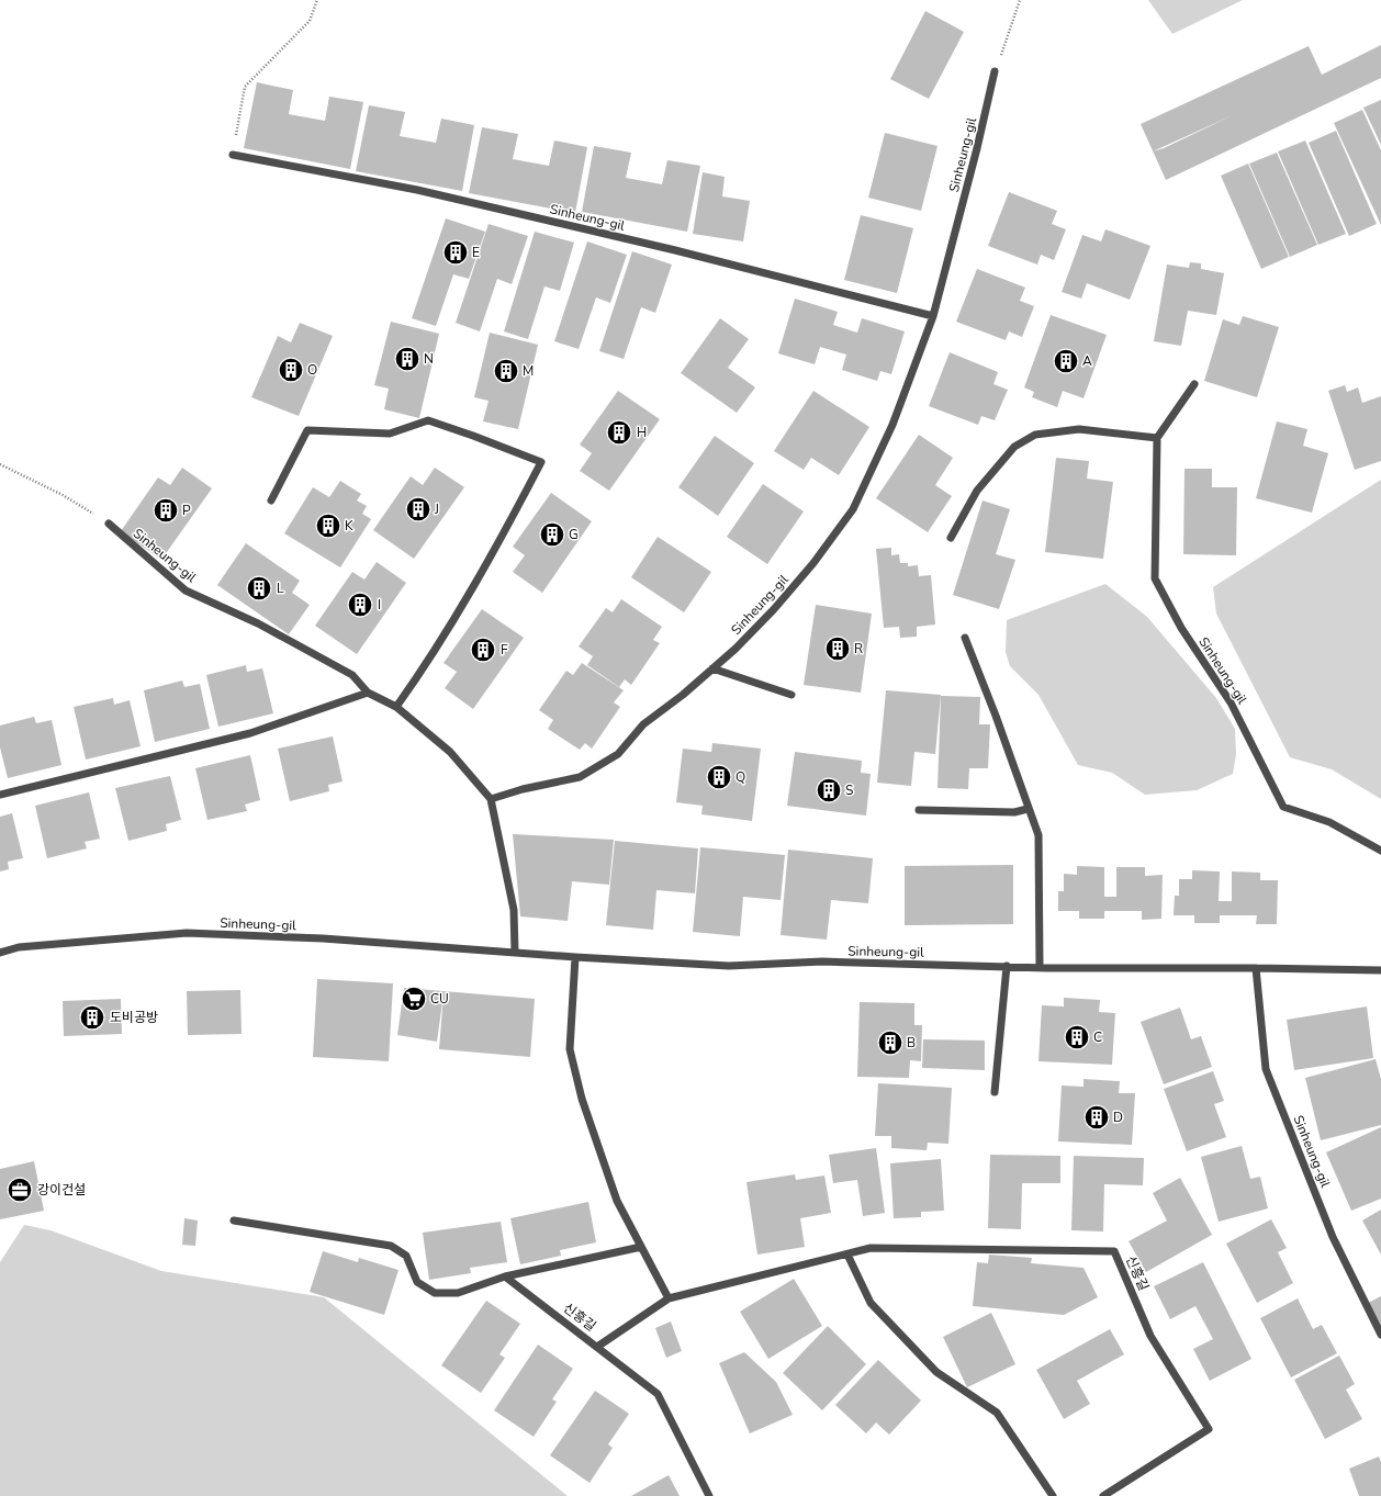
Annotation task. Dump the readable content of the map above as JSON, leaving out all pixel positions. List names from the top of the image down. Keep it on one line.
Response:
{"streets":{"street":["Sinheung-gil","신흥길"]},"places":{"building":["E","N","A","O","M","H","J","P","K","G","L","I","R","F","Q","S","도비공방","C","B","D"],"supermarket":["CU"],"office":["강이건설"]}}
